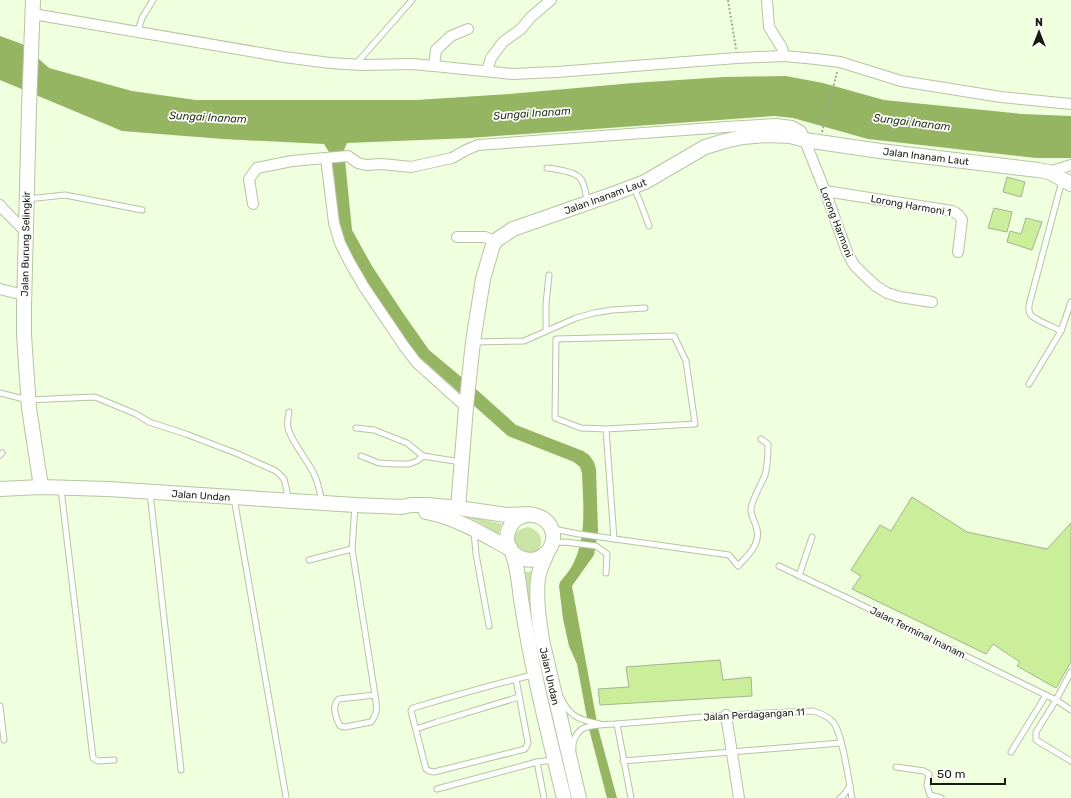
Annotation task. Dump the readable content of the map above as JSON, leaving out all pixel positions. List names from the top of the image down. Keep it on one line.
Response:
{"streets":{"street":["Jalan Inanam Laut","Lorong Harmoni 1","Lorong Harmoni","Jalan Burung Selingkir","Jalan Undan"],"lane":["Jalan Terminal Inanam","Jalan Perdagangan 11"]},"crossings":[["Jalan Inanam Laut","Lorong Harmoni"],["Lorong Harmoni 1","Lorong Harmoni"],["Jalan Burung Selingkir","Jalan Undan"],["Jalan Undan","Jalan Perdagangan 11"]],"water":["Sungai Inanam"],"scale_bar":"50 m","north":"top"}
